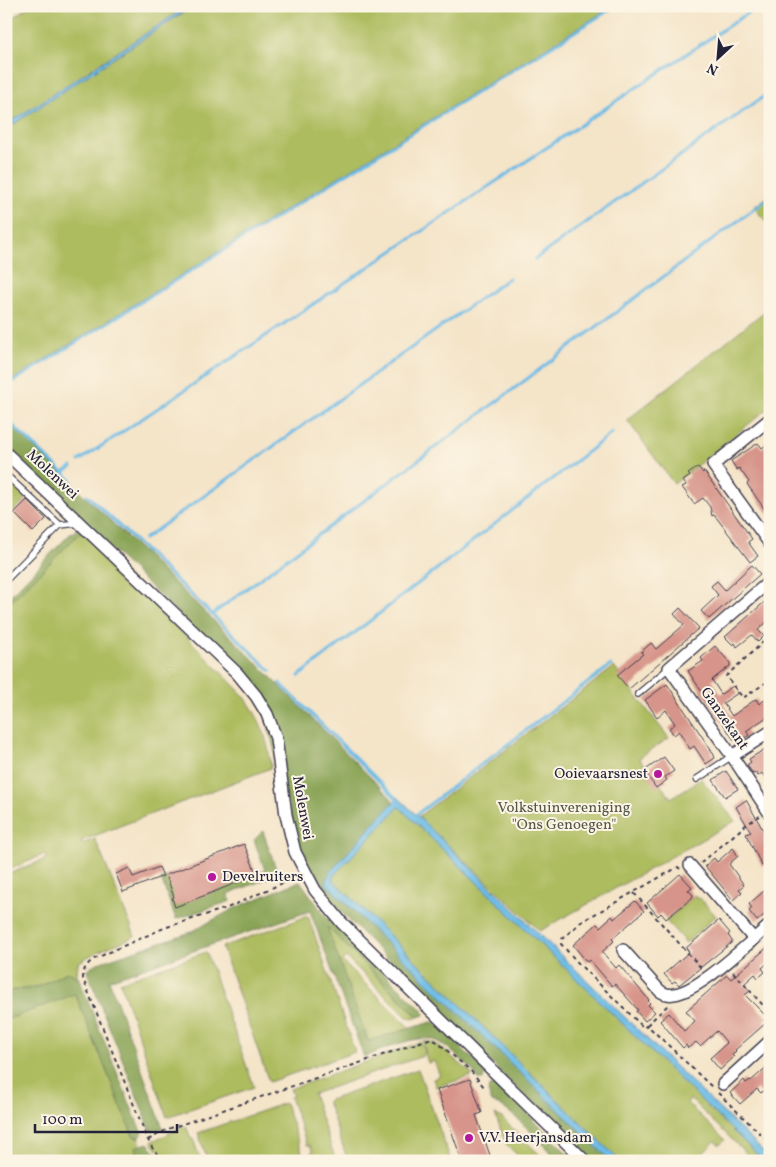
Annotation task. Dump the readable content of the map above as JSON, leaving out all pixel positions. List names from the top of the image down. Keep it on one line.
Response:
{"streets":{"street":["Molenwei","Ganzekant"]},"parks":["Volkstuinvereniging \"Ons Genoegen\""],"places":["Ooievaarsnest","Develruiters","V.V. Heerjansdam"],"scale_bar":"100 m","north":"bottom left"}
